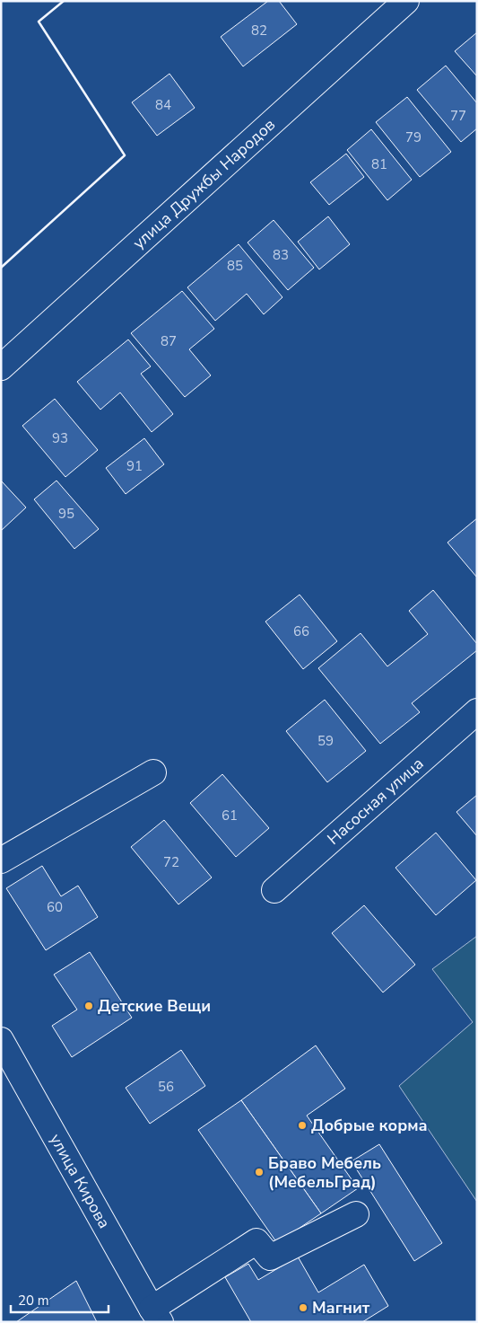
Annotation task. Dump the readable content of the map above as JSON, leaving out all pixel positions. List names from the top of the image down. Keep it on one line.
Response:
{"streets":{"street":["улица Дружбы Народов","Насосная улица","улица Кирова"]},"places":["Детские Вещи","Добрые корма","Браво Мебель (МебельГрад)","Магнит"],"house_numbers":["82","84","77","79","81","83","85","87","93","91","95","66","59","61","72","60","56"],"scale_bar":"20 m"}
